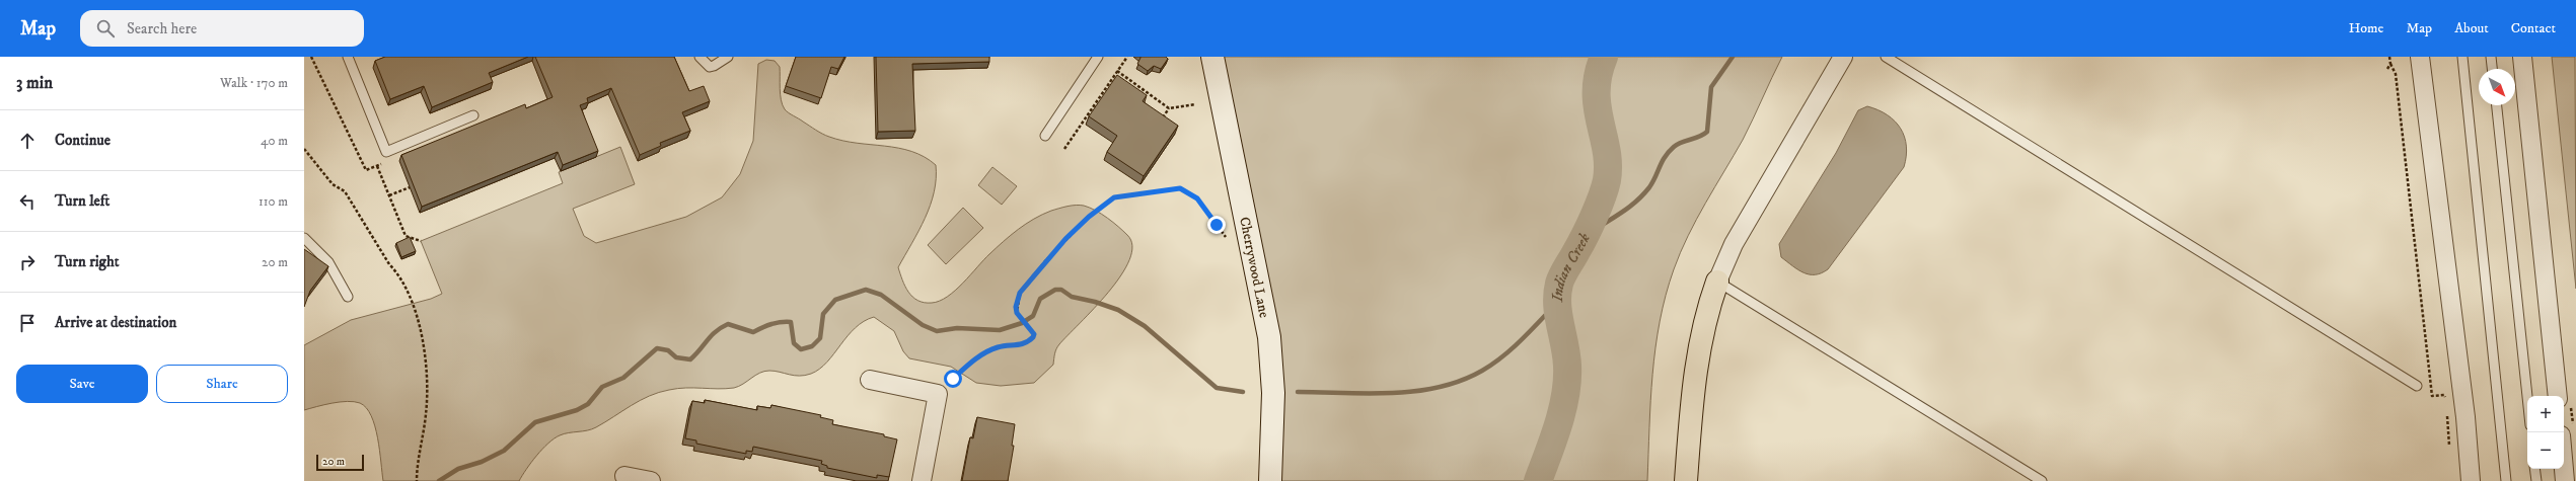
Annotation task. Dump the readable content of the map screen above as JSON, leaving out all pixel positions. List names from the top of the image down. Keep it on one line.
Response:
{"streets":{"street":["Cherrywood Lane"]},"water":["Indian Creek"],"scale_bar":"20 m","north":"bottom right","page":{"header":"Map","search":"Search here","nav":["Home","Map","About","Contact"],"heading":["3 min","Walk · 170 m"],"list":[["Continue","40 m"],["Turn left","110 m"],["Turn right","20 m"],"Arrive at destination"],"buttons":["Save","Share"],"map_buttons":["+","−"],"scale":"20 m"}}
